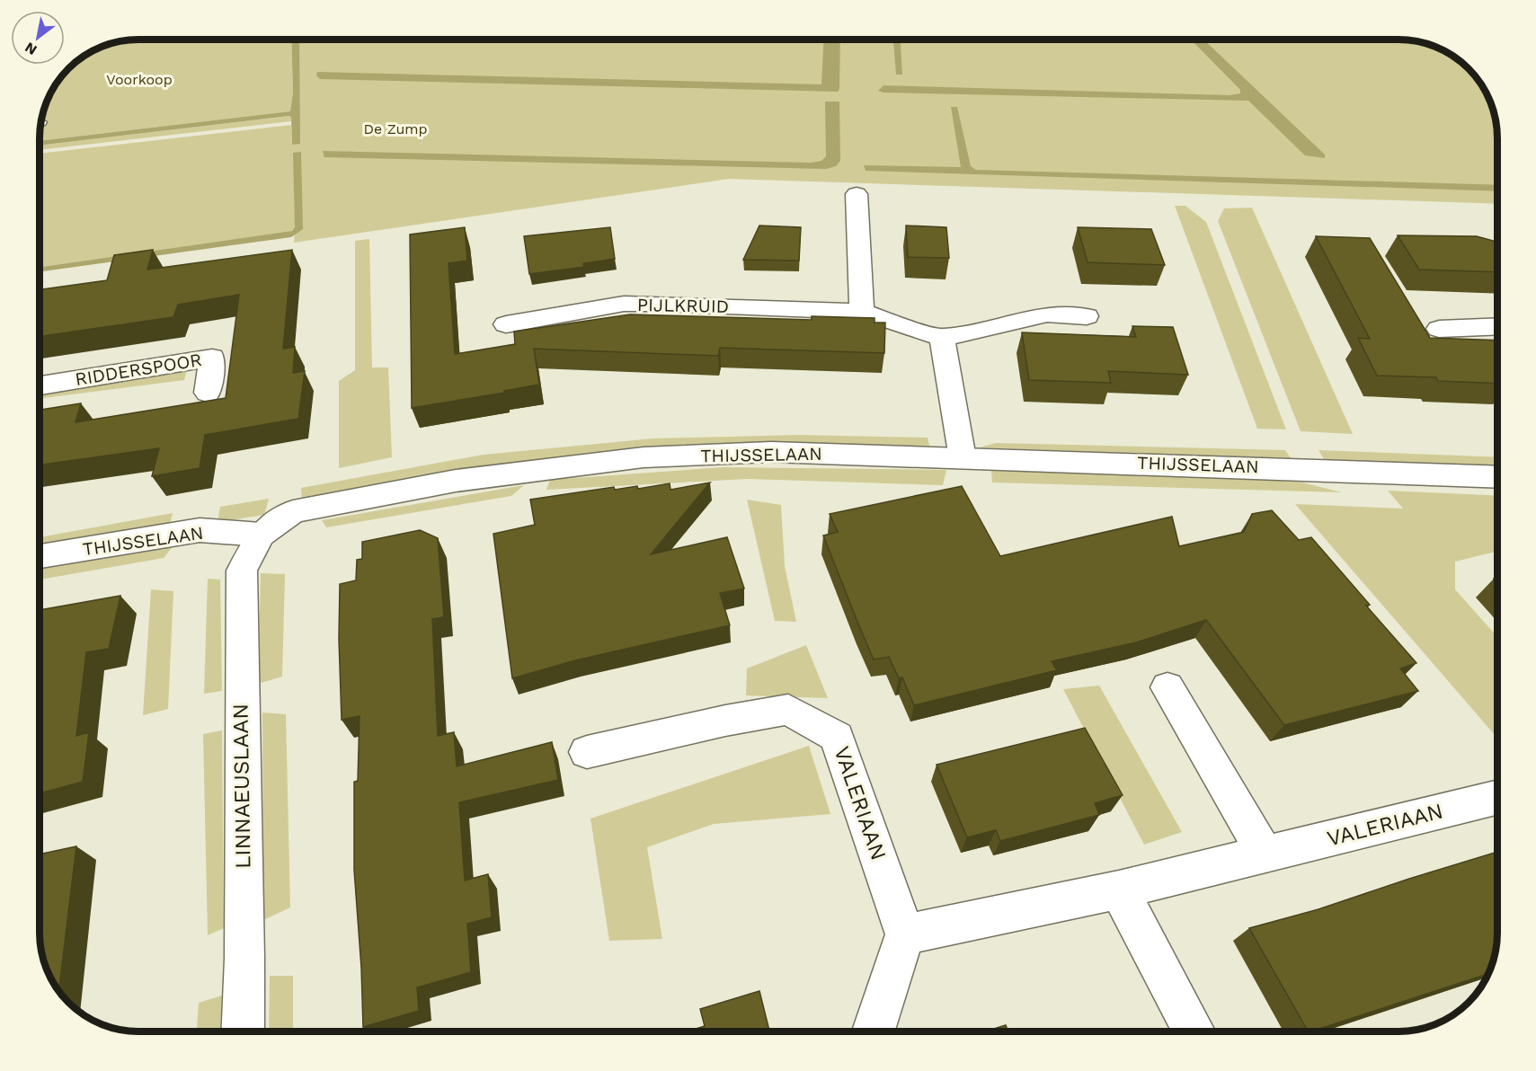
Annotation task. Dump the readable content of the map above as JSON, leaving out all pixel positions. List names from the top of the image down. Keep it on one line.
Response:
{"streets":{"street":["PIJLKRUID","RIDDERSPOOR","THIJSSELAAN","LINNAEUSLAAN","VALERIAAN"]},"crossings":[["THIJSSELAAN","LINNAEUSLAAN"]],"parks":["Voorkoop","De Zump"],"north":"bottom left"}
